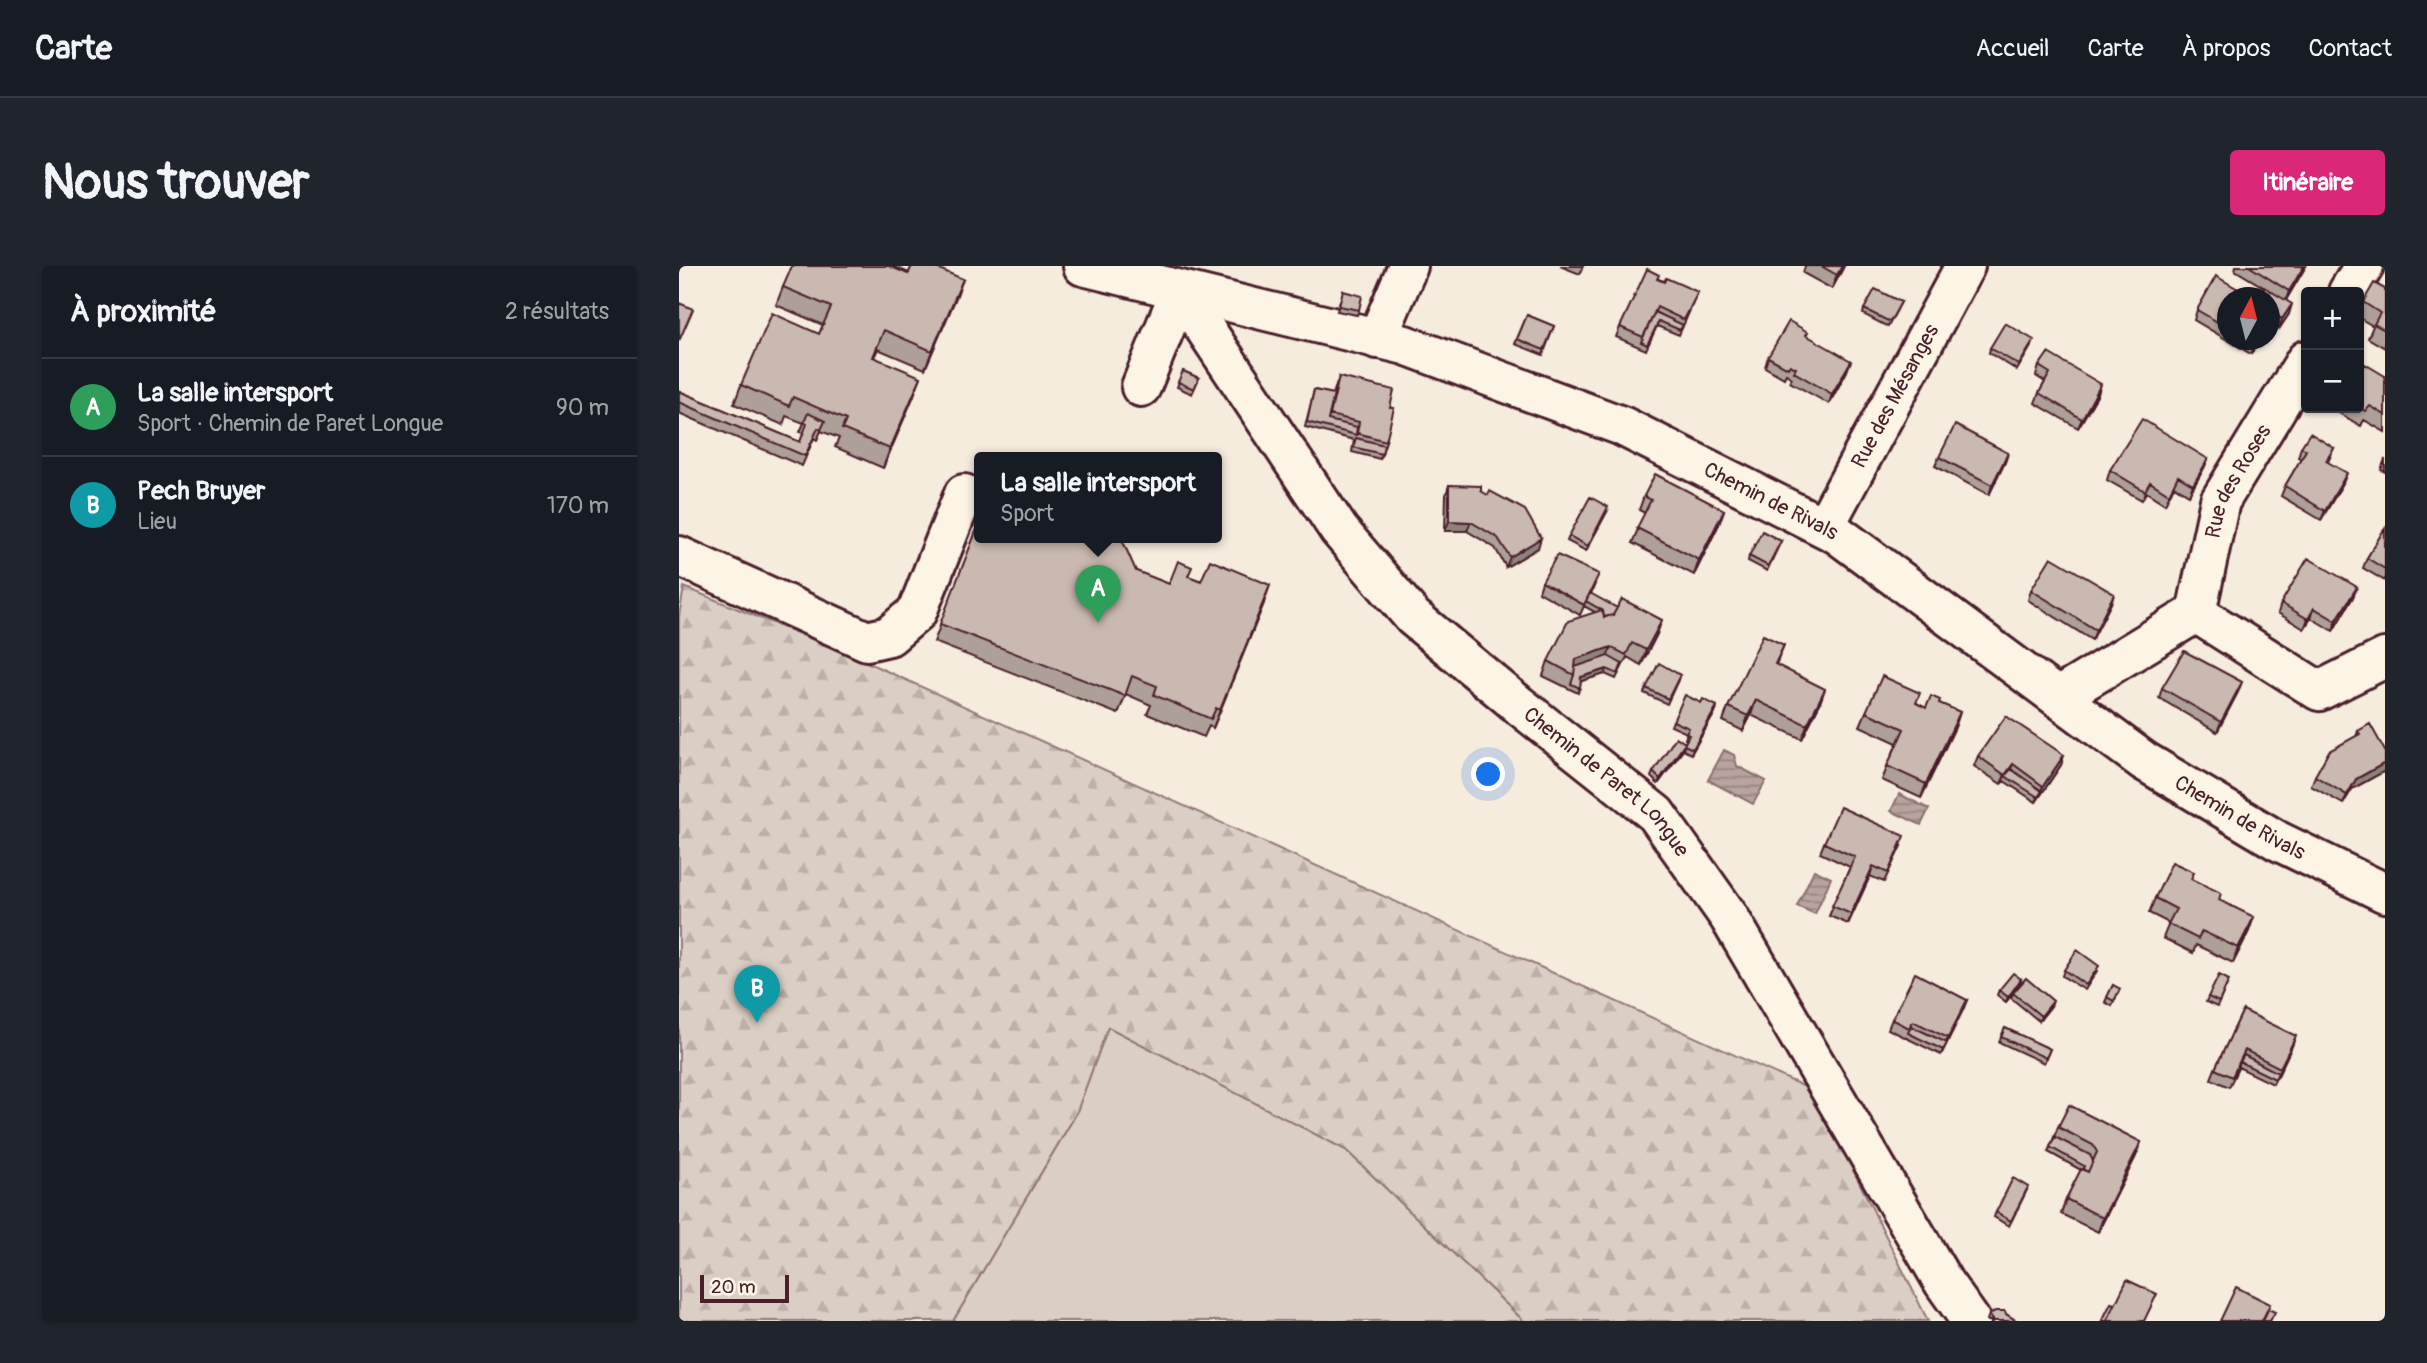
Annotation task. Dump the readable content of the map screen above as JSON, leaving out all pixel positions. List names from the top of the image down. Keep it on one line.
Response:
{"streets":{"street":["Rue des Mésanges","Rue des Roses","Chemin de Rivals","Chemin de Paret Longue"]},"crossings":[["Rue des Mésanges","Chemin de Rivals"],["Chemin de Rivals","Chemin de Paret Longue"]],"scale_bar":"20 m","north":"top","page":{"header":"Carte","nav":["Accueil","Carte","À propos","Contact"],"buttons":"Itinéraire","title":"Nous trouver","heading":["À proximité","2 résultats"],"map_buttons":["+","−"],"list":[{"mark":"A","name":"La salle intersport","note":"Sport · Chemin de Paret Longue","value":"90 m"},{"mark":"B","name":"Pech Bruyer","note":"Lieu","value":"170 m"}],"popup":["La salle intersport","Sport"],"pins":["A","B"],"scale":"20 m"}}
